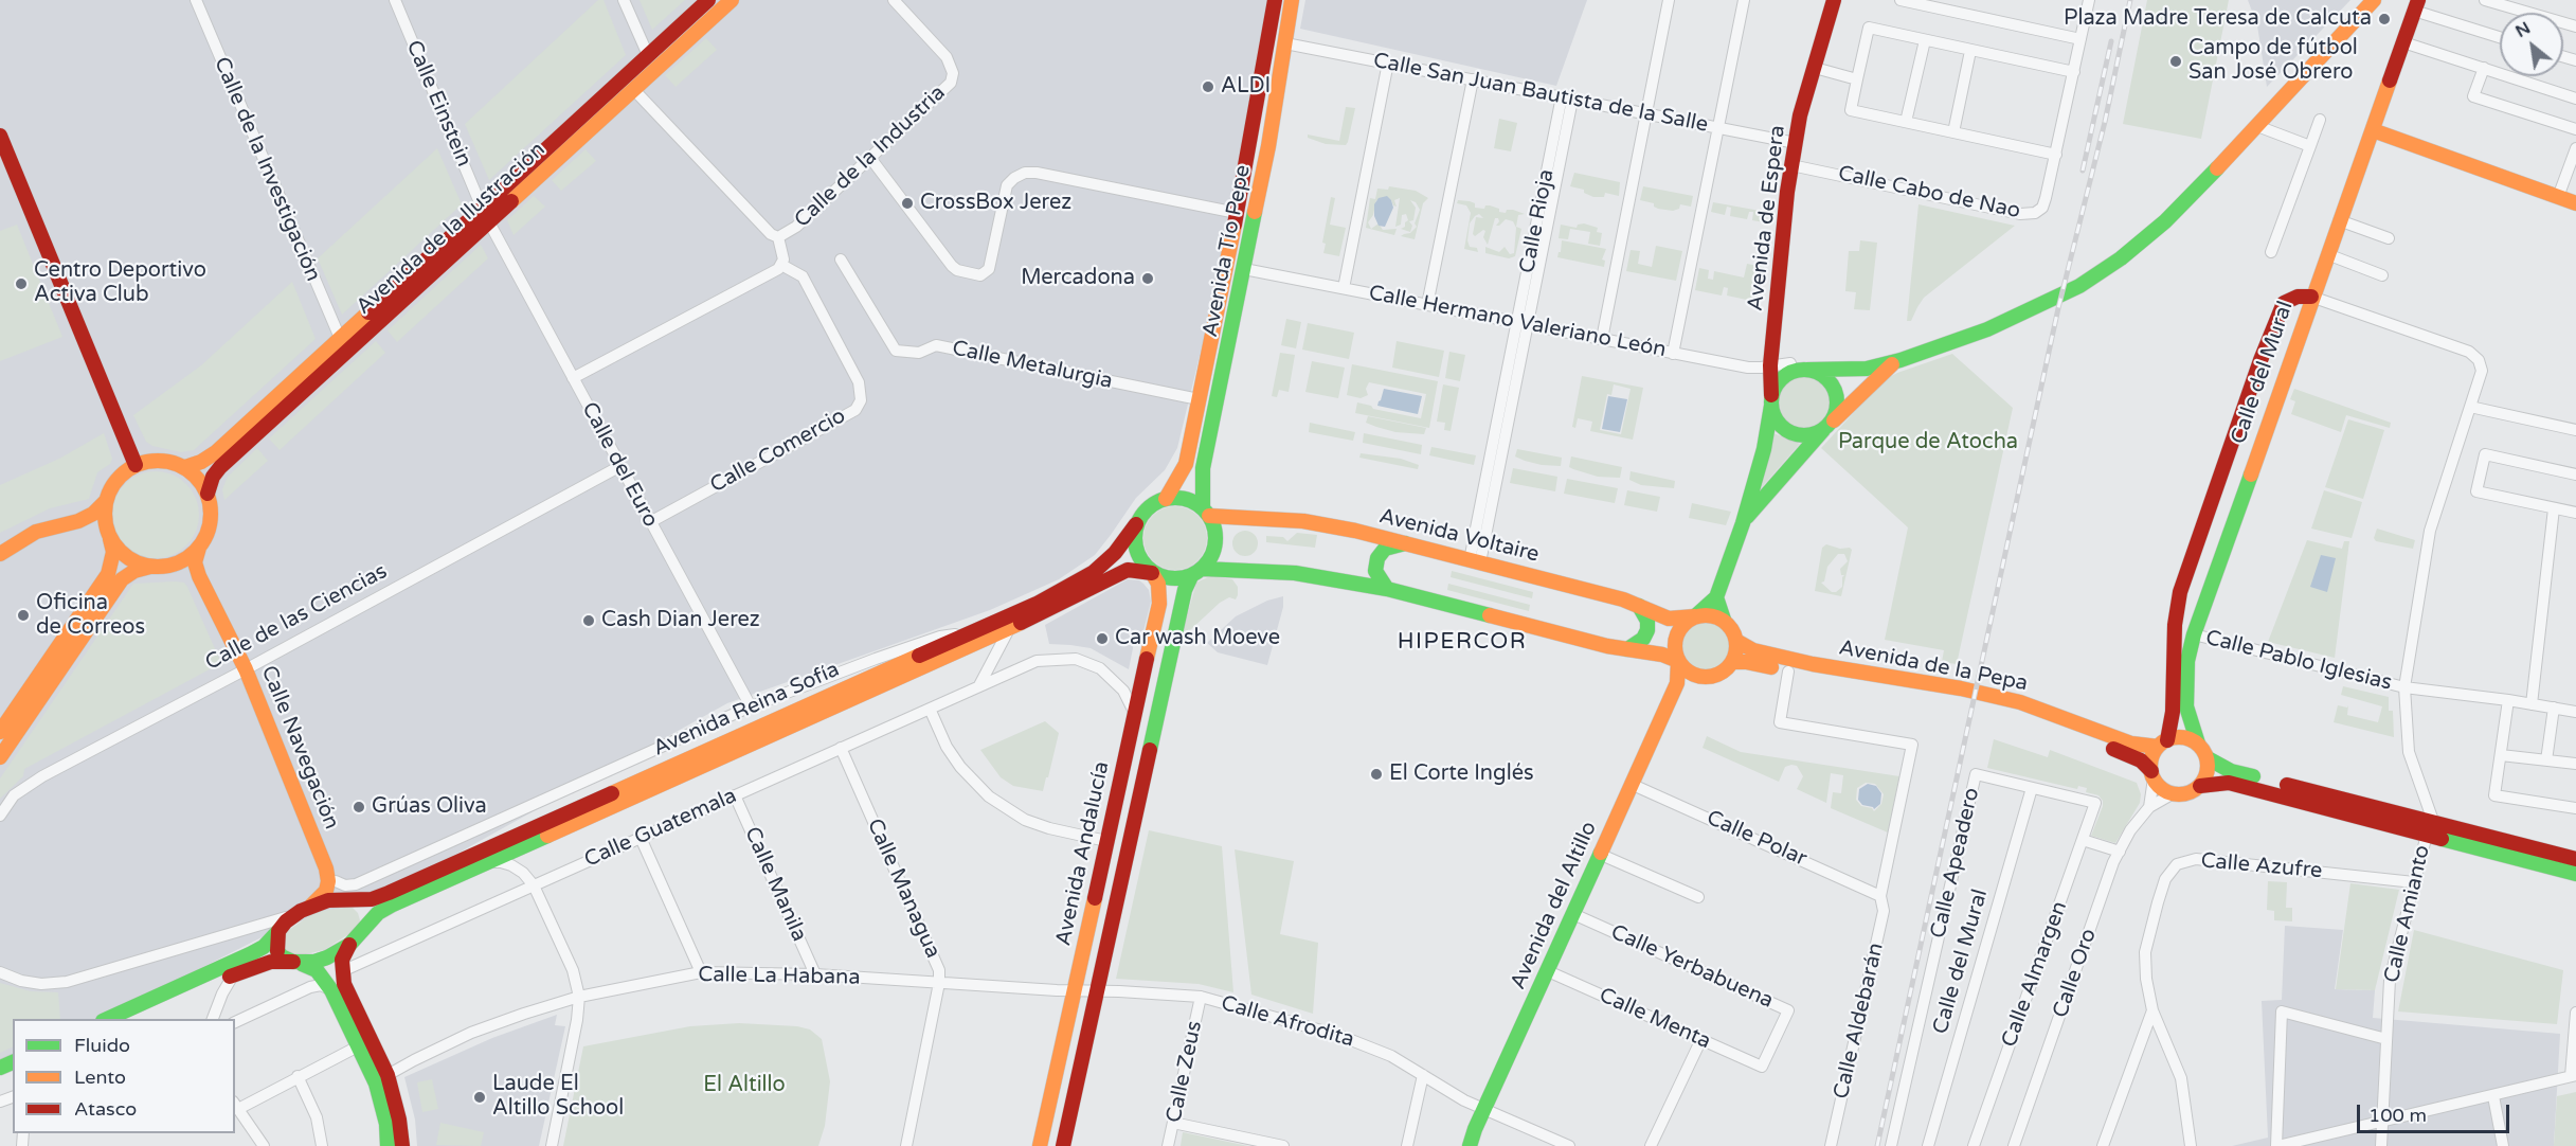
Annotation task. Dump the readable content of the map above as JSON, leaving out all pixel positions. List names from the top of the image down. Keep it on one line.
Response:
{"streets":{"main road":["Avenida de Espera","Avenida de la Ilustración","Avenida Tío Pepe","Calle del Mural","Avenida Voltaire","Avenida de la Pepa","Avenida Reina Sofía","Calle Navegación","Avenida Andalucía","Avenida del Altillo"],"street":["Calle San Juan Bautista de la Salle","Calle Einstein","Calle de la Industria","Calle de la Investigación","Calle Cabo de Nao","Calle Rioja","Calle Hermano Valeriano León","Calle Metalurgia","Calle Comercio","Calle del Euro","Calle de las Ciencias","Calle Pablo Iglesias","Calle Guatemala","Calle Polar","Calle Apeadero","Calle Azufre","Calle Manila","Calle Managua","Calle Amianto","Calle Yerbabuena","Calle Oro","Calle Almargen","Calle La Habana","Calle Menta","Calle Aldebarán","Calle Afrodita","Calle Zeus"]},"crossings":[["Calle San Juan Bautista de la Salle","Avenida de Espera"],["Calle San Juan Bautista de la Salle","Calle Rioja"],["Calle San Juan Bautista de la Salle","Avenida Tío Pepe"],["Calle Einstein","Avenida de la Ilustración"],["Calle de la Industria","Avenida de la Ilustración"],["Calle de la Investigación","Avenida de la Ilustración"],["Calle Cabo de Nao","Avenida de Espera"],["Avenida de Espera","Calle Hermano Valeriano León"],["Avenida de Espera","Avenida Voltaire"],["Avenida de Espera","Avenida de la Pepa"],["Avenida de Espera","Avenida del Altillo"],["Calle Rioja","Calle Hermano Valeriano León"],["Calle Rioja","Avenida Voltaire"],["Avenida de la Ilustración","Calle del Euro"],["Avenida de la Ilustración","Calle Navegación"],["Avenida Tío Pepe","Calle Hermano Valeriano León"],["Avenida Tío Pepe","Calle Metalurgia"],["Avenida Tío Pepe","Avenida Voltaire"],["Avenida Tío Pepe","Avenida Reina Sofía"],["Avenida Tío Pepe","Avenida Andalucía"],["Calle del Mural","Calle Pablo Iglesias"],["Calle del Mural","Avenida de la Pepa"],["Calle del Mural","Calle Apeadero"],["Calle del Mural","Calle Oro"],["Calle Comercio","Calle del Euro"],["Calle del Euro","Calle de las Ciencias"],["Avenida Voltaire","Avenida de la Pepa"],["Avenida Voltaire","Avenida Reina Sofía"],["Avenida Voltaire","Avenida Andalucía"],["Avenida Voltaire","Avenida del Altillo"],["Calle de las Ciencias","Calle Navegación"],["Avenida de la Pepa","Avenida del Altillo"],["Avenida de la Pepa","Calle Oro"],["Avenida de la Pepa","Calle Aldebarán"],["Avenida Reina Sofía","Avenida Andalucía"],["Calle Guatemala","Avenida Andalucía"],["Calle Guatemala","Calle Manila"],["Calle Guatemala","Calle Managua"],["Calle Polar","Avenida del Altillo"],["Calle Polar","Calle Aldebarán"],["Avenida Andalucía","Calle La Habana"],["Avenida Andalucía","Calle Afrodita"],["Calle Apeadero","Calle Almargen"],["Calle Azufre","Calle Amianto"],["Calle Manila","Calle La Habana"],["Calle Managua","Calle La Habana"],["Avenida del Altillo","Calle Yerbabuena"],["Avenida del Altillo","Calle Menta"],["Avenida del Altillo","Calle Afrodita"],["Calle Yerbabuena","Calle Menta"],["Calle La Habana","Calle Afrodita"],["Calle Afrodita","Calle Zeus"]],"districts":["HIPERCOR"],"parks":["Parque de Atocha","El Altillo"],"places":["Plaza Madre Teresa de Calcuta","Campo de fútbol San José Obrero","ALDI","CrossBox Jerez","Mercadona","Centro Deportivo Activa Club","Oficina de Correos","Cash Dian Jerez","Car wash Moeve","El Corte Inglés","Grúas Oliva","Laude El Altillo School"],"legend":["Fluido","Lento","Atasco"],"scale_bar":"100 m","north":"top left"}
